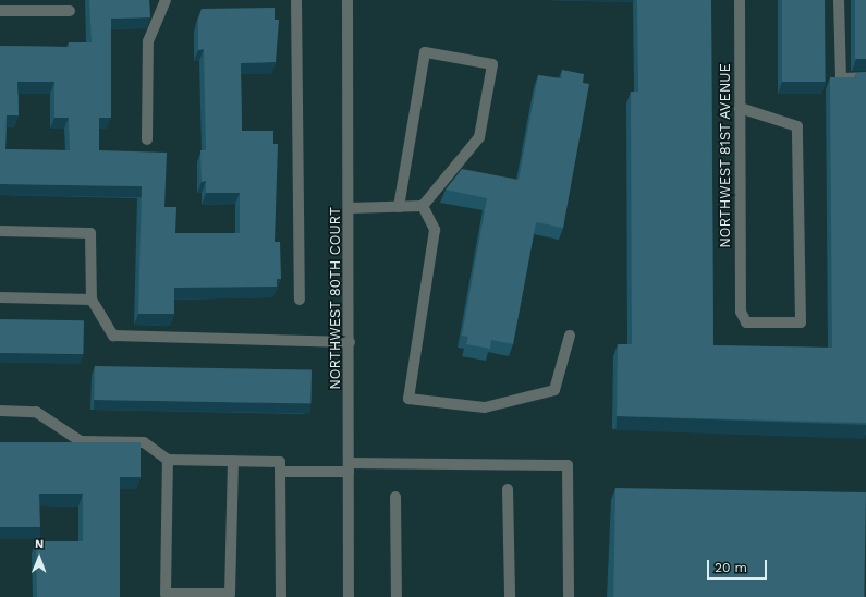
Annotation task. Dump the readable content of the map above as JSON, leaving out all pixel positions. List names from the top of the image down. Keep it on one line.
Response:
{"streets":{"street":["NORTHWEST 81ST AVENUE","NORTHWEST 80TH COURT"]},"scale_bar":"20 m","north":"top"}
